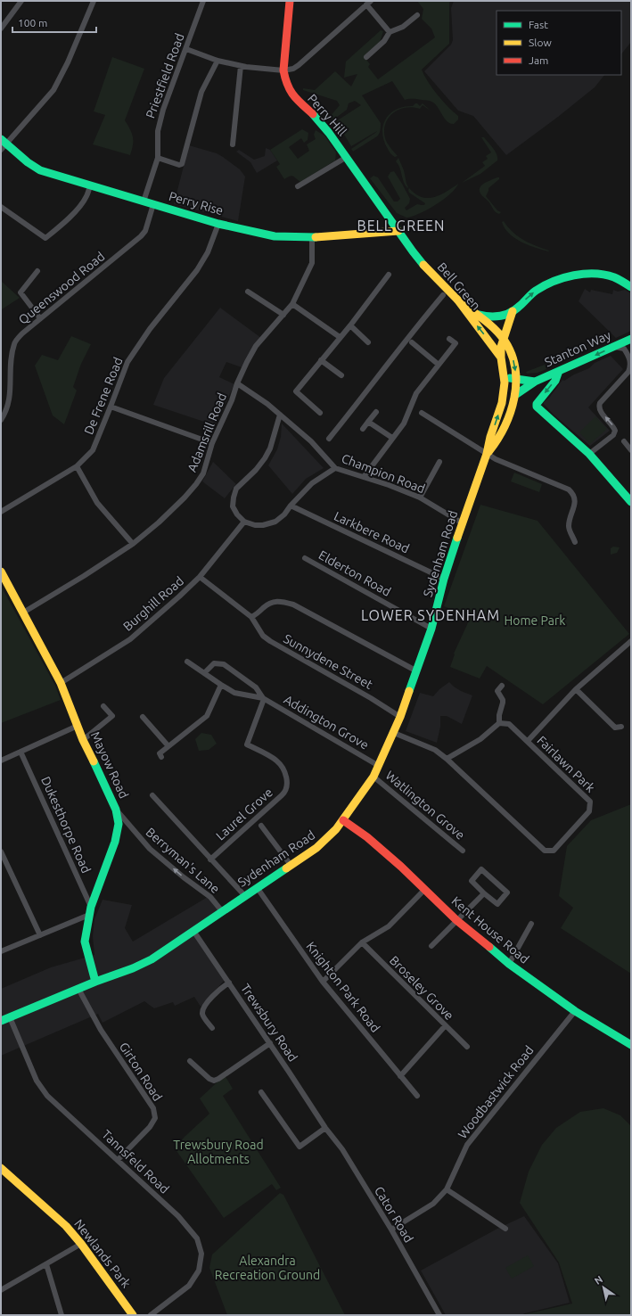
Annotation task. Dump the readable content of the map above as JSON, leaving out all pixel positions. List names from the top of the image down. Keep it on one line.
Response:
{"streets":{"main road":["Perry Hill","Perry Rise","Bell Green","Stanton Way","Sydenham Road","Mayow Road","Kent House Road","Newlands Park"],"street":["Priestfield Road","Queenswood Road","De Frene Road","Adamsrill Road","Champion Road","Larkbere Road","Elderton Road","Burghill Road","Sunnydene Street","Addington Grove","Fairlawn Park","Watlington Grove","Laurel Grove","Dukesthorpe Road","Berryman's Lane","Knighton Park Road","Broseley Grove","Trewsbury Road","Girton Road","Woodbastwick Road","Tannsfeld Road","Cator Road"]},"crossings":[["Priestfield Road","Perry Rise"],["Perry Hill","Perry Rise"],["Perry Hill","Bell Green"],["Perry Rise","Bell Green"],["Perry Rise","Queenswood Road"],["Perry Rise","De Frene Road"],["Perry Rise","Adamsrill Road"],["Stanton Way","Sydenham Road"],["Adamsrill Road","Champion Road"],["Adamsrill Road","Mayow Road"],["Champion Road","Sydenham Road"],["Larkbere Road","Sydenham Road"],["Sydenham Road","Elderton Road"],["Sydenham Road","Sunnydene Street"],["Sydenham Road","Addington Grove"],["Sydenham Road","Fairlawn Park"],["Sydenham Road","Mayow Road"],["Sydenham Road","Watlington Grove"],["Sydenham Road","Berryman's Lane"],["Sydenham Road","Kent House Road"],["Sydenham Road","Knighton Park Road"],["Sydenham Road","Trewsbury Road"],["Sydenham Road","Girton Road"],["Sydenham Road","Tannsfeld Road"],["Burghill Road","Sunnydene Street"],["Burghill Road","Mayow Road"],["Addington Grove","Laurel Grove"],["Mayow Road","Dukesthorpe Road"],["Mayow Road","Berryman's Lane"],["Kent House Road","Woodbastwick Road"],["Trewsbury Road","Cator Road"],["Girton Road","Tannsfeld Road"],["Woodbastwick Road","Cator Road"]],"one_way":["Stanton Way"],"districts":["BELL GREEN","LOWER SYDENHAM"],"parks":["Home Park","Trewsbury Road Allotments","Alexandra Recreation Ground"],"legend":["Fast","Slow","Jam"],"scale_bar":"100 m","north":"top left"}
